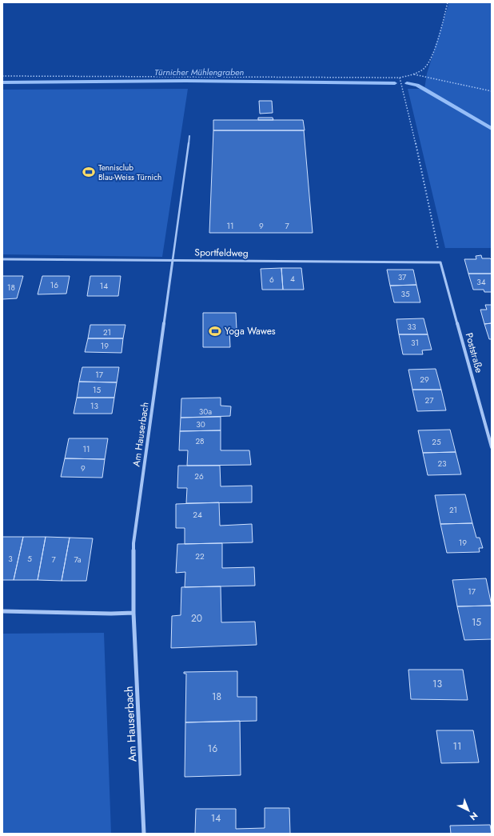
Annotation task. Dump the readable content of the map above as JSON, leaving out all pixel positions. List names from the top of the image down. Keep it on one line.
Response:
{"streets":{"street":["Sportfeldweg","Poststraße","Am Hauserbach"]},"crossings":[["Sportfeldweg","Poststraße"],["Sportfeldweg","Am Hauserbach"]],"water":["Türnicher Mühlengraben"],"places":{"sports":["Tennisclub Blau-Weiss Türnich","Yoga Wawes"]},"house_numbers":["11","9","7","37","4","6","34","16","14","18","35","33","21","31","19","17","29","15","27","13","30a","30","28","25","11","23","9","26","21","24","19","22","3","5","7","7a","17","20","15","13","18","11","16","14"],"north":"bottom right"}
